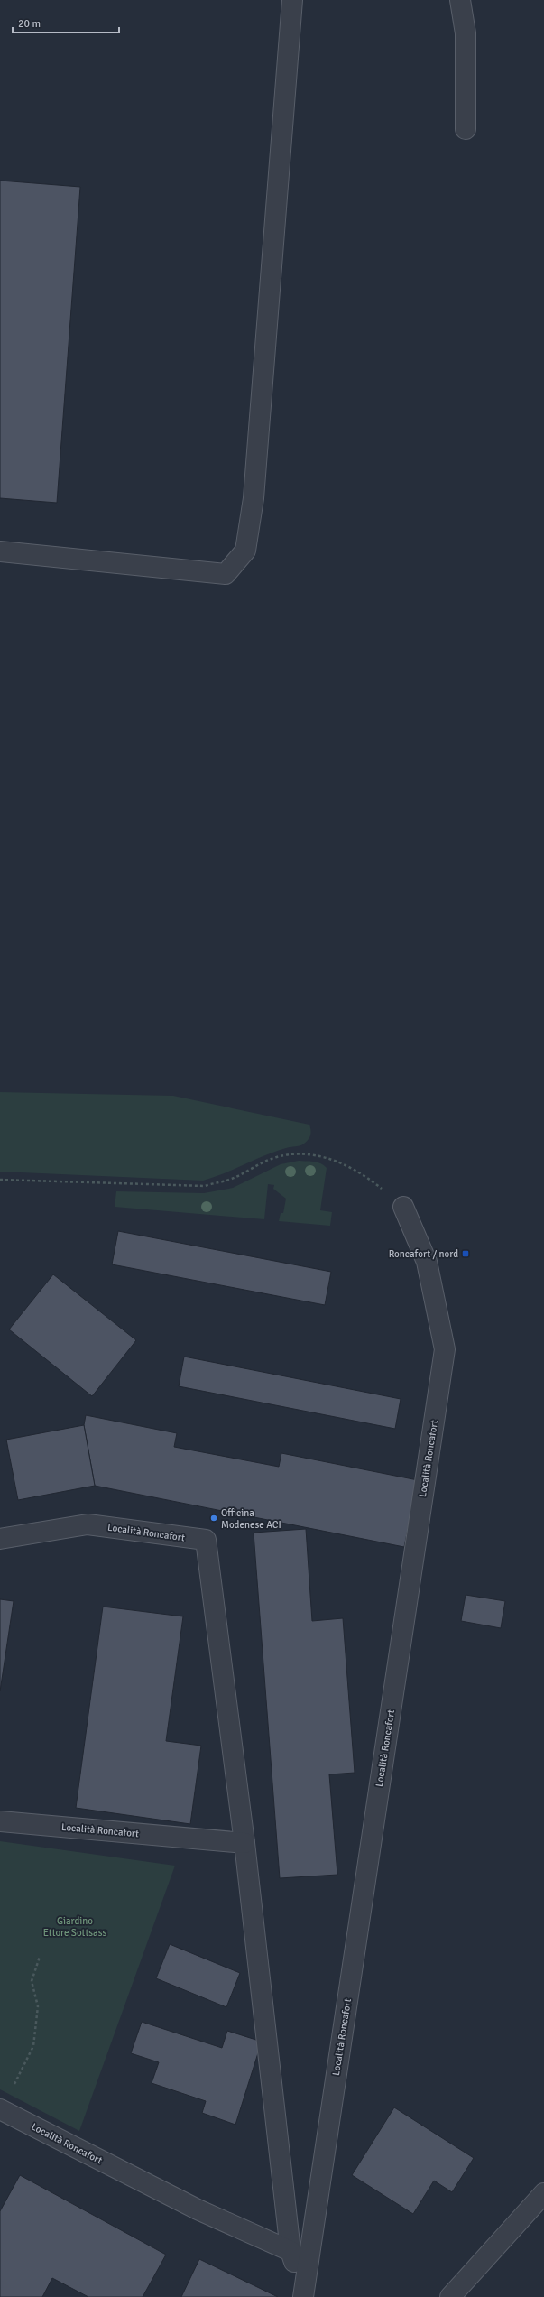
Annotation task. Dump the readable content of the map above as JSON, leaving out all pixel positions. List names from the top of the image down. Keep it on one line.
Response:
{"streets":{"street":["Località Roncafort"]},"parks":["Giardino Ettore Sottsass"],"places":{"transit":["Roncafort / nord"],"other":["Officina Modenese ACI"]},"scale_bar":"20 m"}
